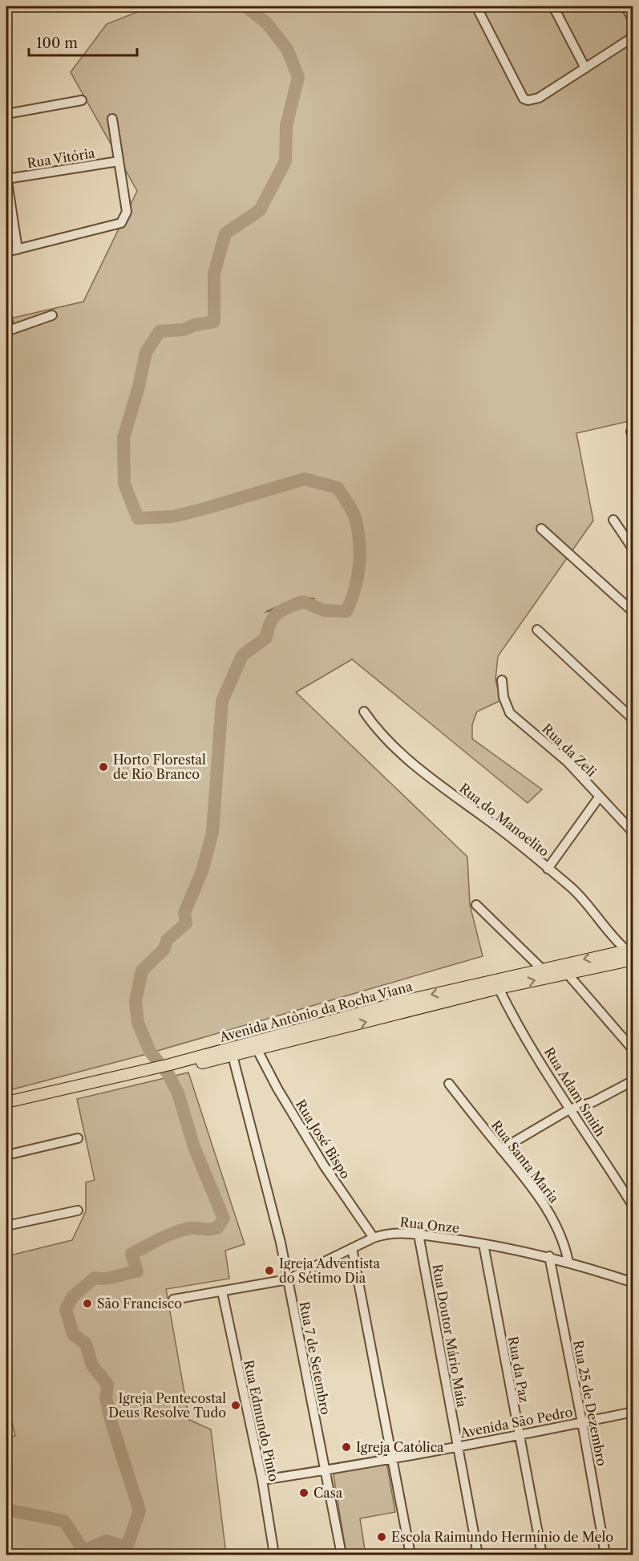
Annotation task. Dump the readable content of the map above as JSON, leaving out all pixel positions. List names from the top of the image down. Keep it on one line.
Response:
{"streets":{"main road":["Avenida Antônio da Rocha Viana"],"street":["Rua Vitória","Rua da Zeli","Rua do Manoelito","Rua Adam Smith","Rua José Bispo","Rua Santa Maria","Rua Onze","Rua Doutor Mário Maia","Rua 7 de Setembro","Rua da Paz","Rua 25 de Dezembro","Rua Edmundo Pinto","Avenida São Pedro"]},"crossings":[["Rua do Manoelito","Avenida Antônio da Rocha Viana"],["Avenida Antônio da Rocha Viana","Rua Adam Smith"],["Avenida Antônio da Rocha Viana","Rua José Bispo"],["Avenida Antônio da Rocha Viana","Rua 7 de Setembro"],["Rua José Bispo","Rua Onze"],["Rua Santa Maria","Rua Onze"],["Rua Onze","Rua Doutor Mário Maia"],["Rua Onze","Rua 7 de Setembro"],["Rua Onze","Rua da Paz"],["Rua Onze","Rua 25 de Dezembro"],["Rua Onze","Rua Edmundo Pinto"],["Rua Doutor Mário Maia","Avenida São Pedro"],["Rua 7 de Setembro","Avenida São Pedro"],["Rua da Paz","Avenida São Pedro"],["Rua 25 de Dezembro","Avenida São Pedro"],["Rua Edmundo Pinto","Avenida São Pedro"]],"places":["Horto Florestal de Rio Branco","Igreja Adventista do Sétimo Dia","São Francisco","Igreja Pentecostal Deus Resolve Tudo","Igreja Católica","Casa","Escola Raimundo Hermínio de Melo"],"scale_bar":"100 m"}
